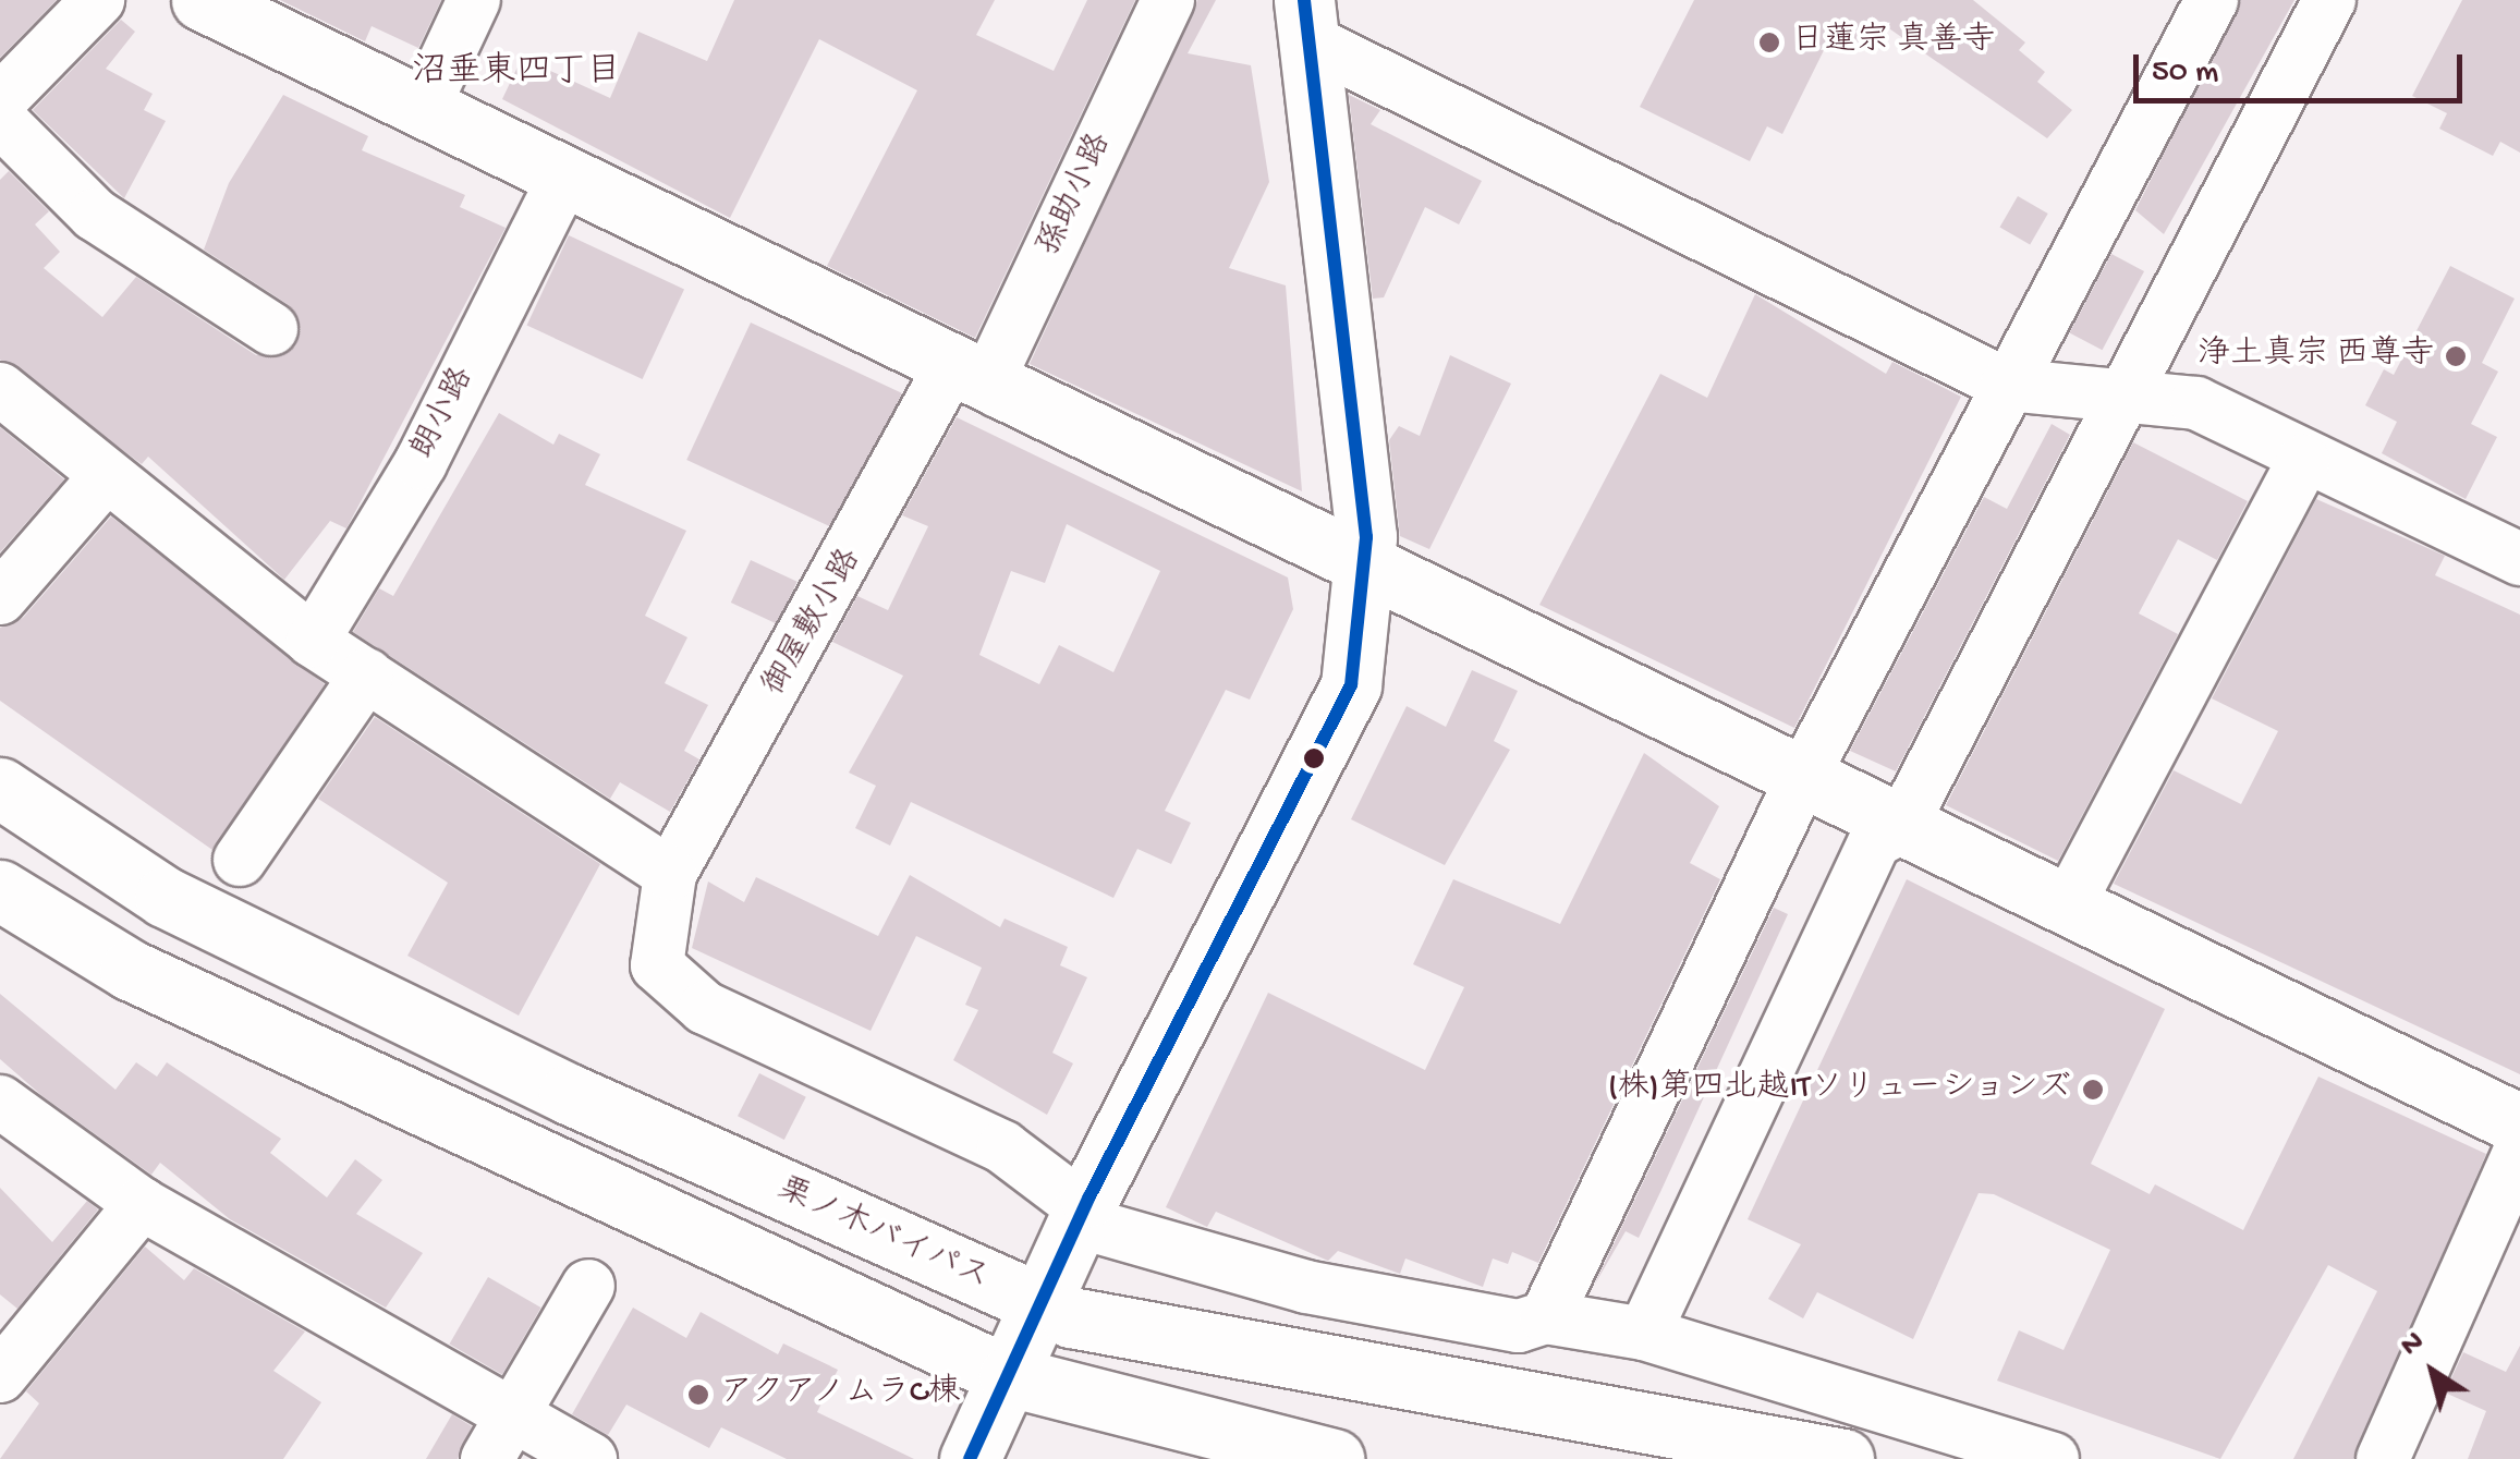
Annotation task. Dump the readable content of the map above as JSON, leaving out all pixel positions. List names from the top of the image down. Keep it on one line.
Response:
{"streets":{"street":["孫助小路","朗小路","御屋敷小路","栗ノ木バイパス"]},"crossings":[["孫助小路","御屋敷小路"]],"districts":["沼垂東四丁目"],"places":["日蓮宗 真善寺","浄土真宗 西尊寺","(株)第四北越ITソリューションズ","アクアノムラC棟"],"scale_bar":"50 m","north":"top left"}
